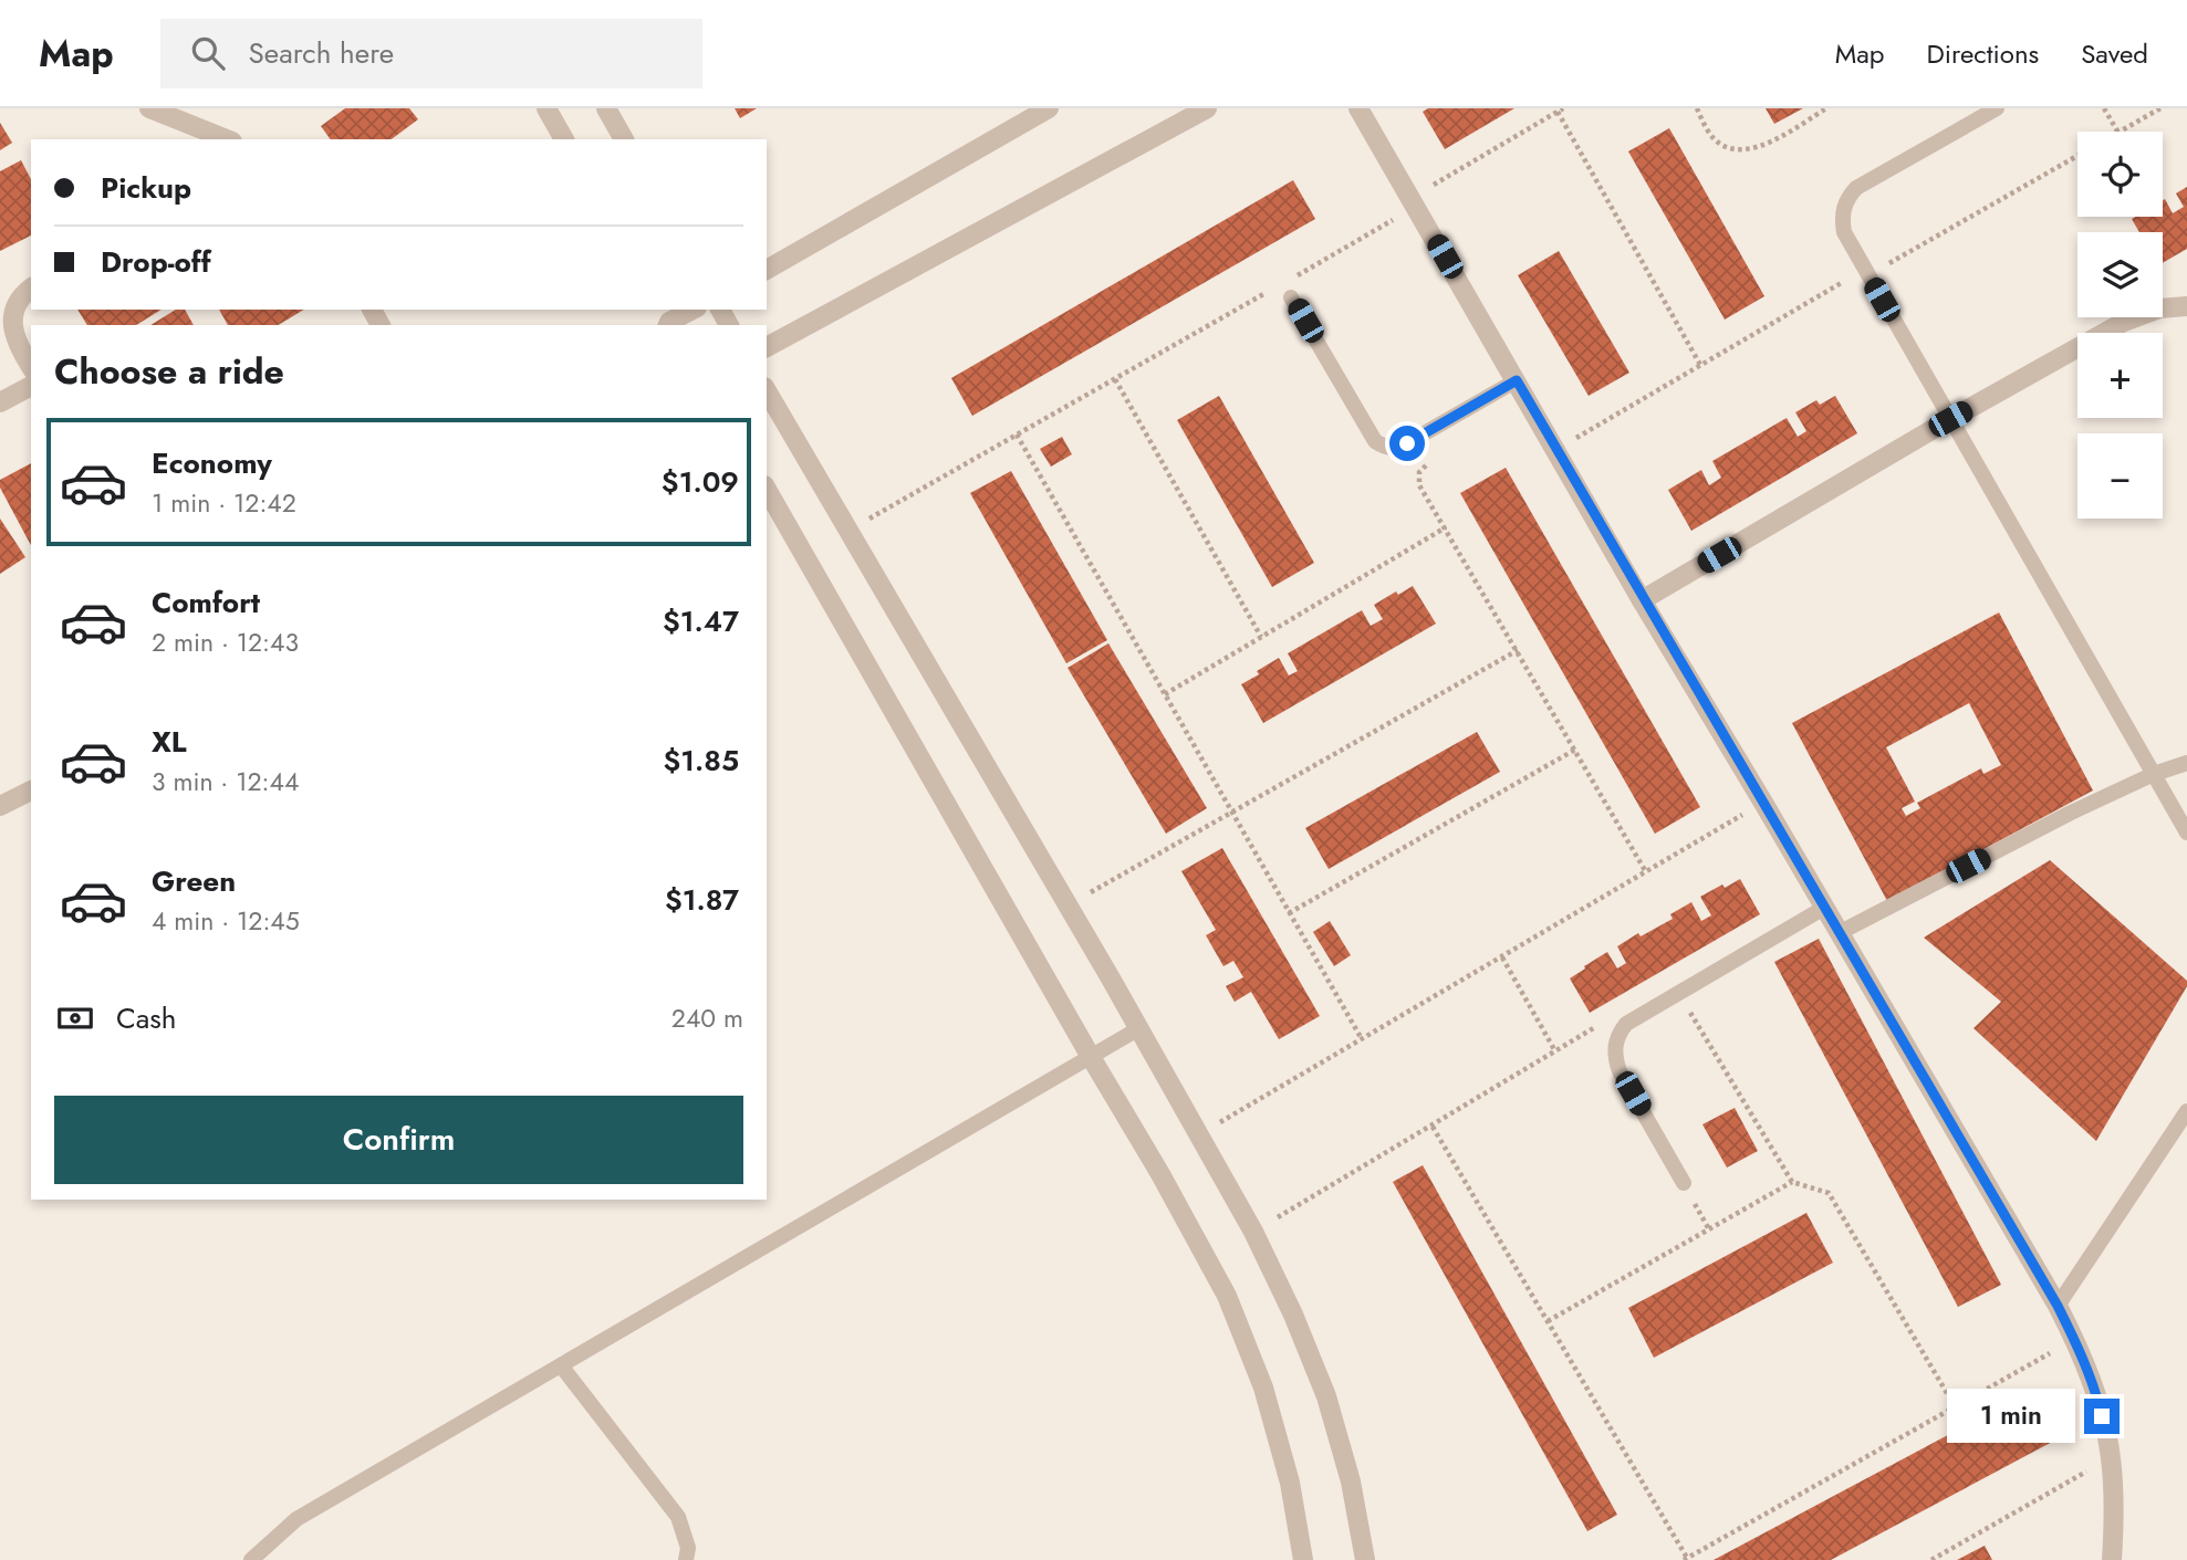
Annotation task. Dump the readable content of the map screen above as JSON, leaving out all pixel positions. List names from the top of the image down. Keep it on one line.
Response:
{"page":{"header":"Map","search":"Search here","nav":["Map","Directions","Saved"],"map_buttons":["+","−"],"banner":["Pickup","Drop-off"],"heading":"Choose a ride","list":[{"name":"Economy","note":"1 min · 12:42","value":"$1.09"},{"name":"Comfort","note":"2 min · 12:43","value":"$1.47"},{"name":"XL","note":"3 min · 12:44","value":"$1.85"},{"name":"Green","note":"4 min · 12:45","value":"$1.87"}],"pay":["Cash","240 m"],"buttons":"Confirm","bubble":"1 min"}}
